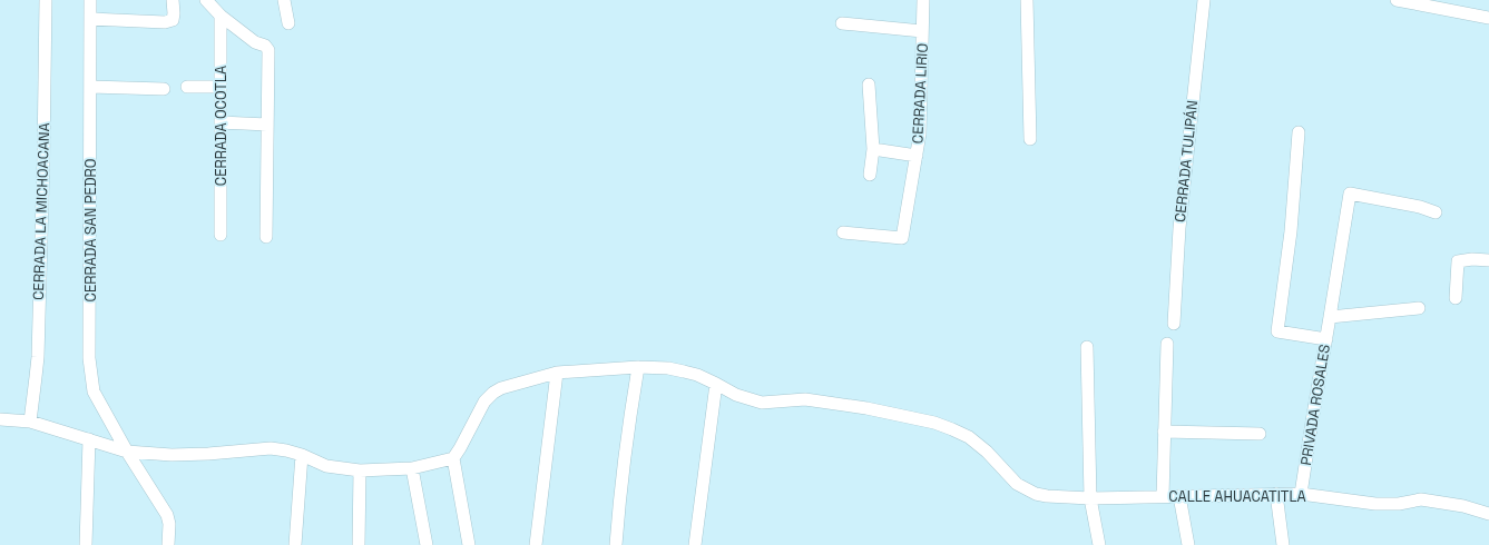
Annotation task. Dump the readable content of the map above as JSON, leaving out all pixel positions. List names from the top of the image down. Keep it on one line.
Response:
{"streets":{"street":["CERRADA LIRIO","CERRADA OCOTLA","CERRADA TULIPÁN","CERRADA LA MICHOACANA","CERRADA SAN PEDRO","PRIVADA ROSALES","CALLE AHUACATITLA"]},"crossings":[["PRIVADA ROSALES","CALLE AHUACATITLA"]]}
